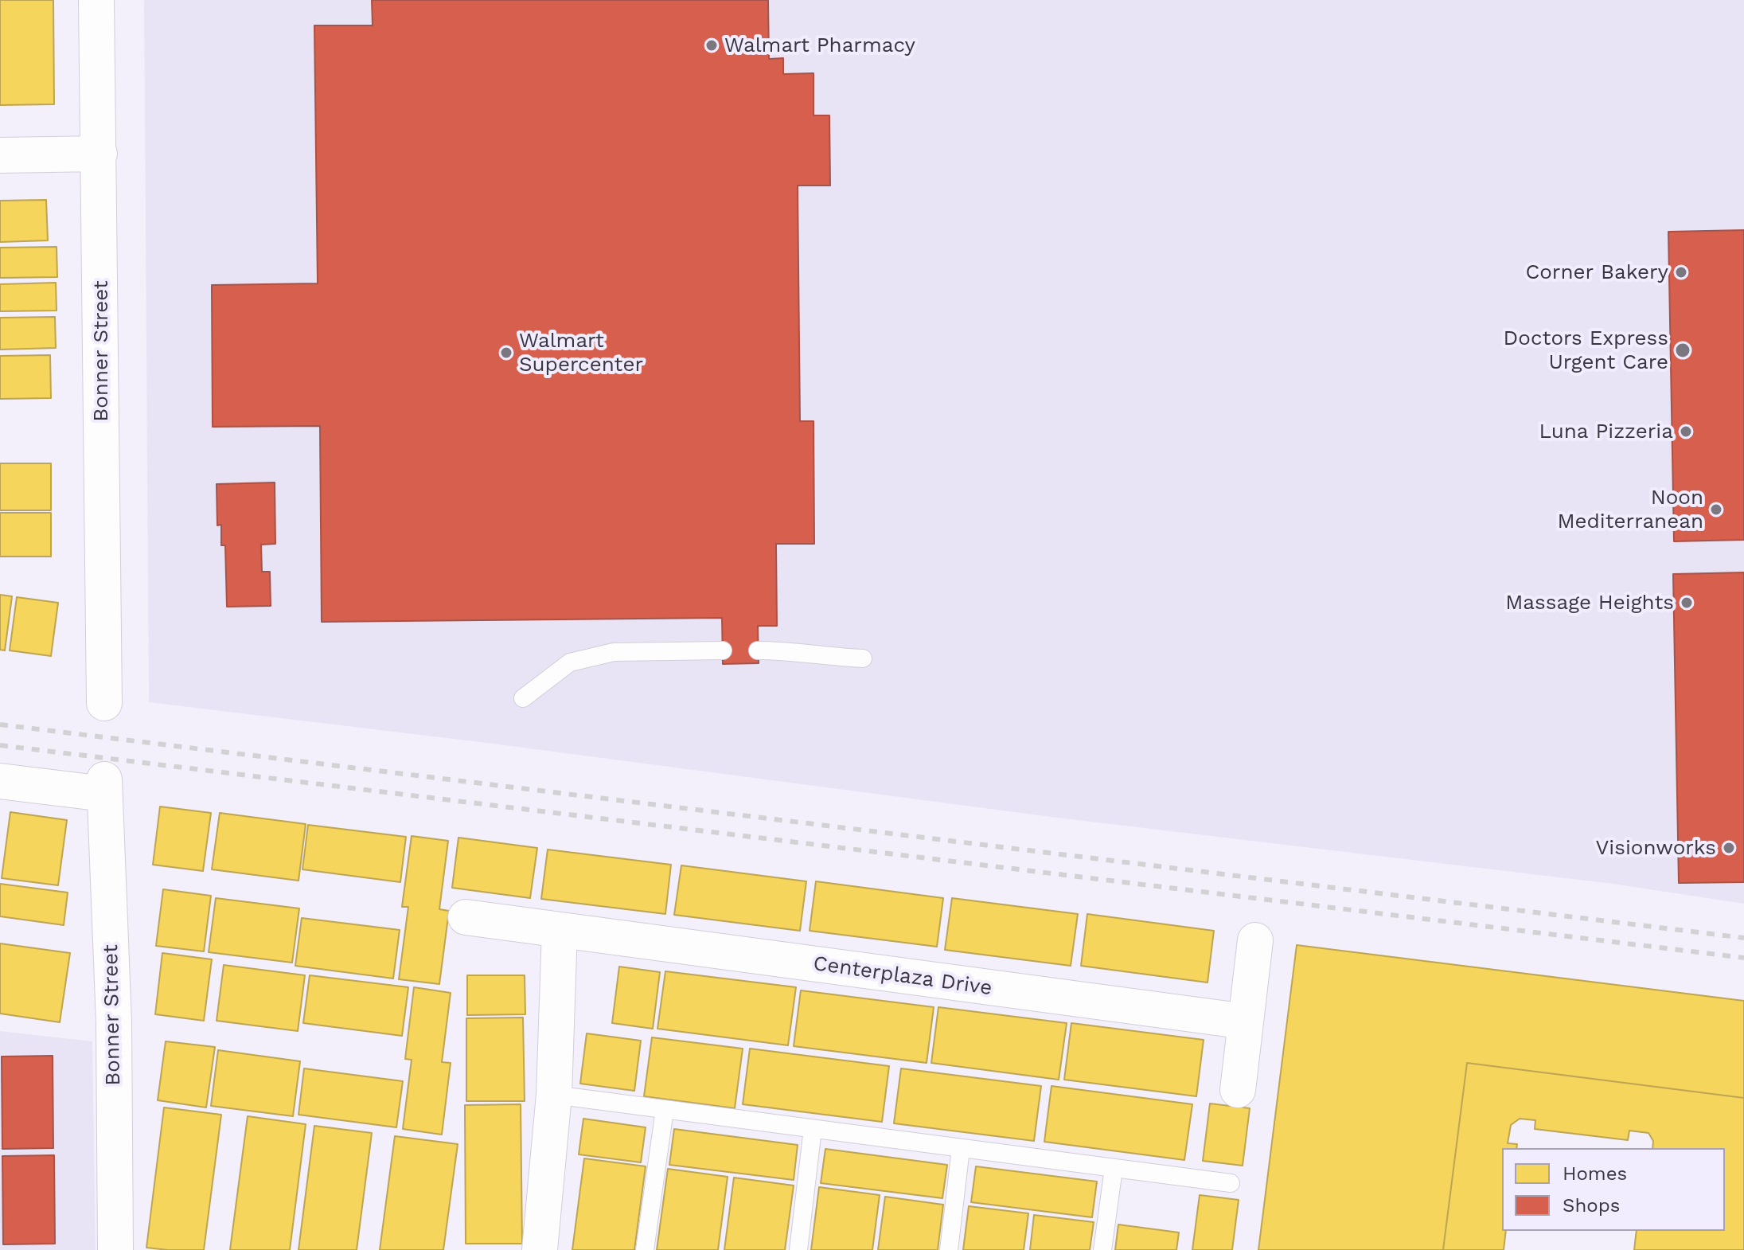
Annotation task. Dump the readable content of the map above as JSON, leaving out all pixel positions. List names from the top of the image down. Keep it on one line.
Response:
{"streets":{"street":["Bonner Street","Centerplaza Drive"]},"places":["Walmart Pharmacy","Corner Bakery","Doctors Express Urgent Care","Walmart Supercenter","Luna Pizzeria","Noon Mediterranean","Massage Heights","Visionworks"],"legend":["Homes","Shops"]}
